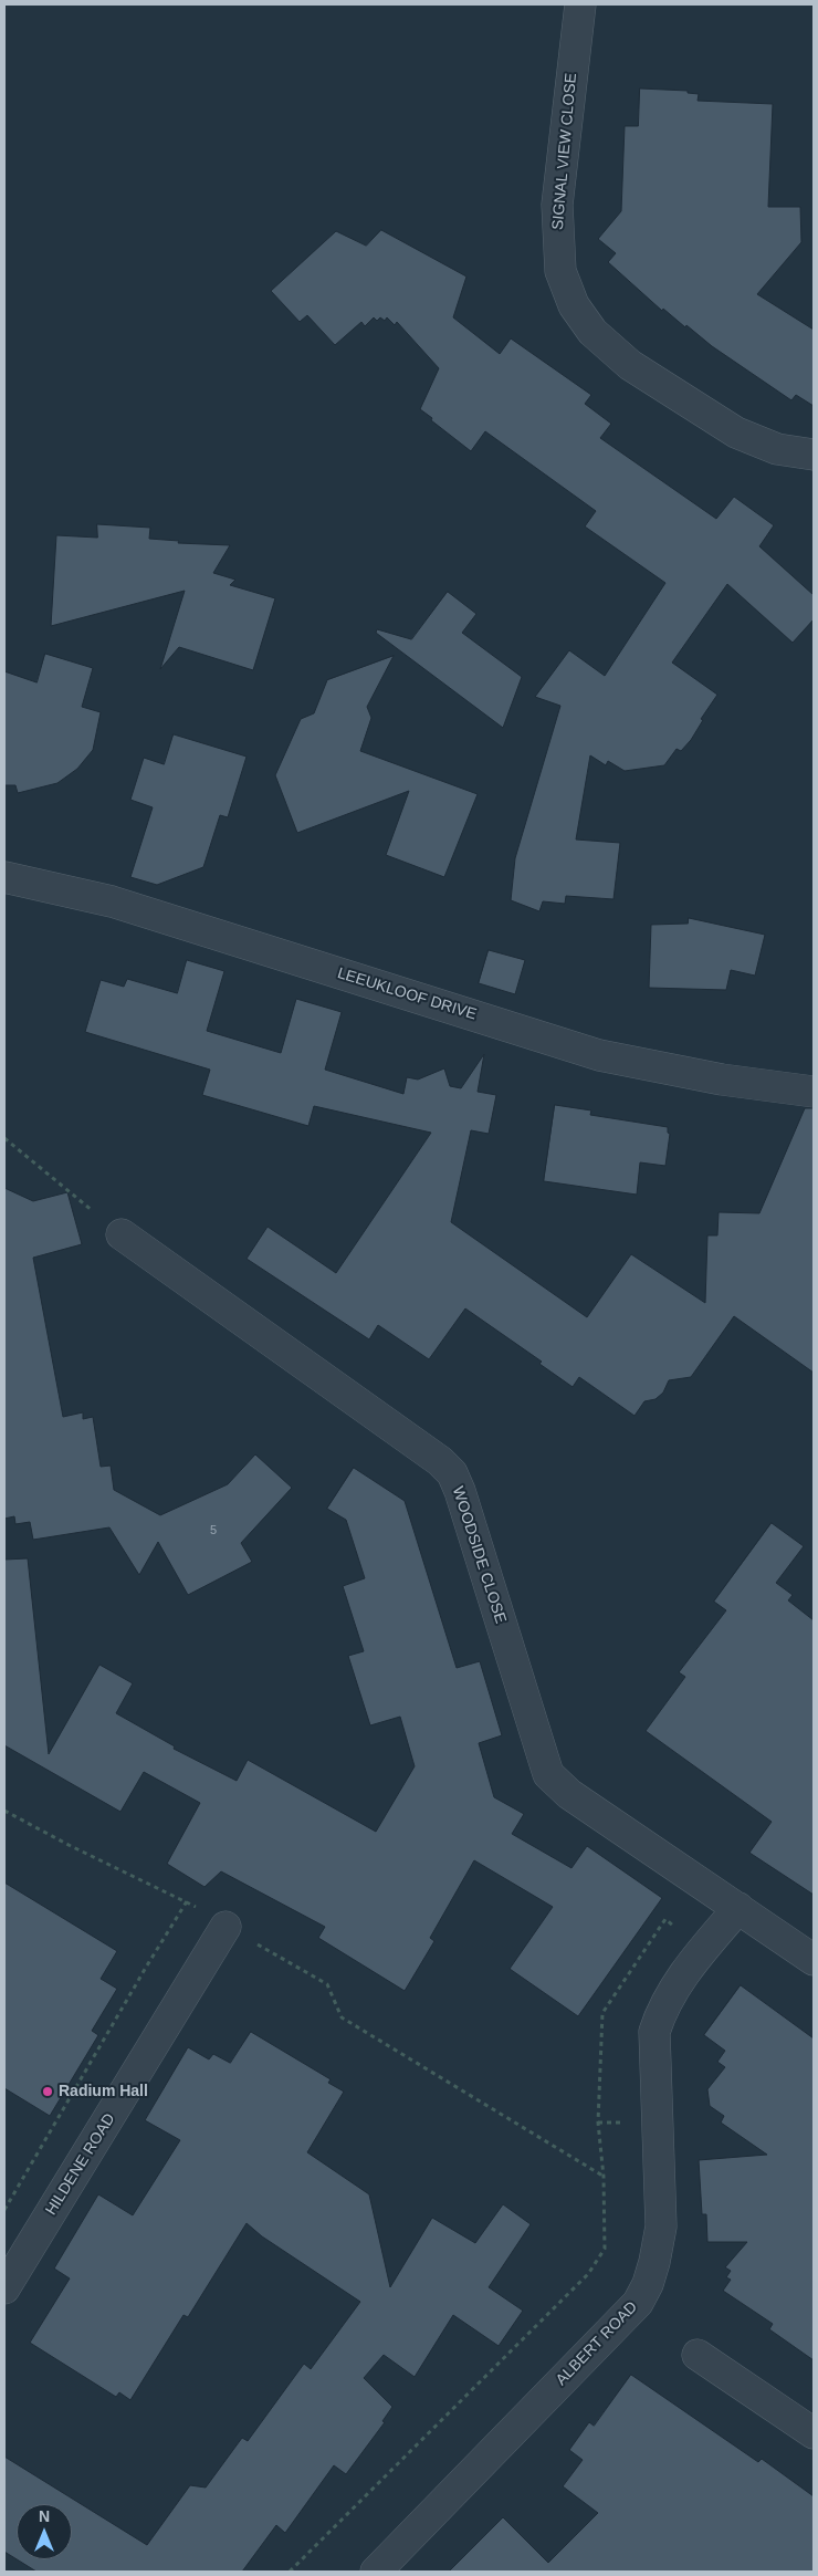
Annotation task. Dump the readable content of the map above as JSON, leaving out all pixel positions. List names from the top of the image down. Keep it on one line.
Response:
{"streets":{"street":["SIGNAL VIEW CLOSE","LEEUKLOOF DRIVE","WOODSIDE CLOSE","HILDENE ROAD","ALBERT ROAD"]},"crossings":[["WOODSIDE CLOSE","ALBERT ROAD"]],"places":["Radium Hall"],"house_numbers":["5"],"north":"top"}
